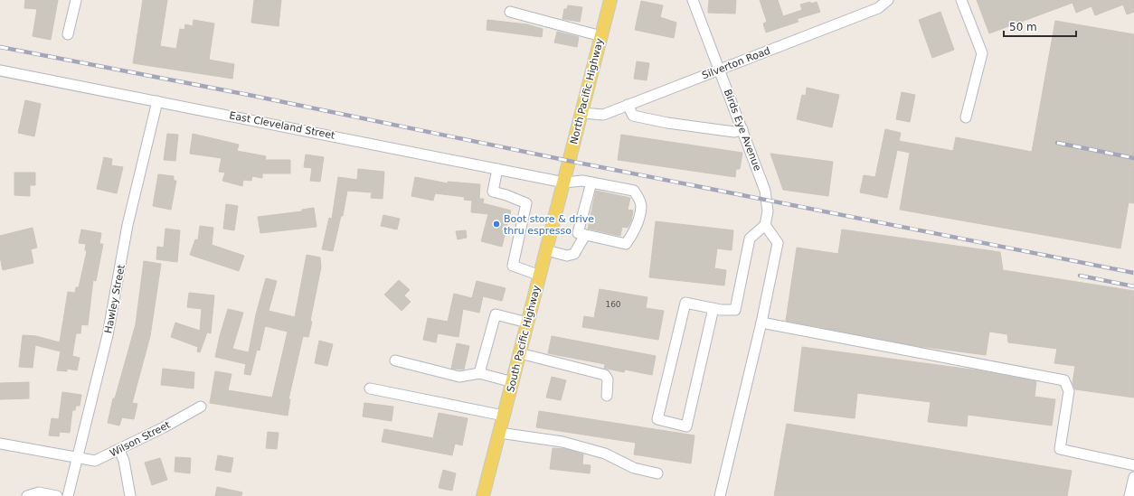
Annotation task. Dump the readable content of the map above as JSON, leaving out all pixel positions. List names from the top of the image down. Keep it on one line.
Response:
{"streets":{"main road":["North Pacific Highway","South Pacific Highway"],"street":["Silverton Road","East Cleveland Street","Birds Eye Avenue","Hawley Street","Wilson Street"]},"crossings":[["Silverton Road","North Pacific Highway"],["Silverton Road","Birds Eye Avenue"],["North Pacific Highway","East Cleveland Street"],["North Pacific Highway","South Pacific Highway"],["East Cleveland Street","Hawley Street"],["East Cleveland Street","South Pacific Highway"],["Hawley Street","Wilson Street"]],"places":["Boot store & drive thru espresso"],"house_numbers":["160"],"scale_bar":"50 m"}
